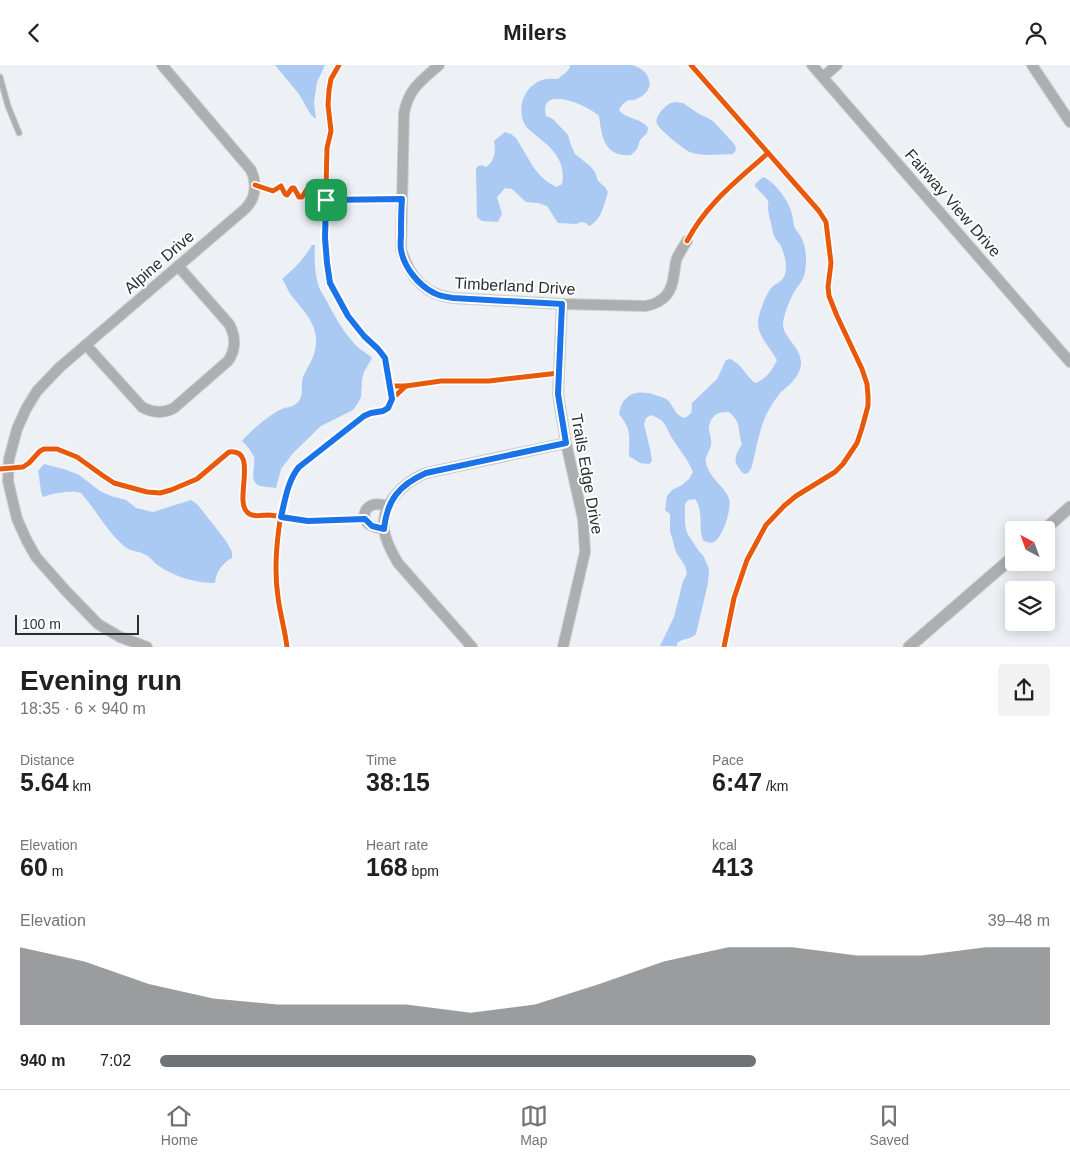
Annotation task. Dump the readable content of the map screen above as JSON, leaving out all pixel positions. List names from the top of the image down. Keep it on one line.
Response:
{"streets":{"street":["Fairway View Drive","Alpine Drive","Timberland Drive","Trails Edge Drive"]},"crossings":[["Timberland Drive","Trails Edge Drive"]],"scale_bar":"100 m","north":"top left","page":{"header":"Milers","scale":"100 m","heading":["Evening run","18:35 · 6 × 940 m"],"stats":[["Distance","5.64 km"],["Time","38:15"],["Pace","6:47 /km"],["Elevation","60 m"],["Heart rate","168 bpm"],["kcal","413"]],"chart":["Elevation","39–48 m"],"list":[{"name":"940 m","note":"7:02"}],"tabs":["Home","Map","Saved"]}}
